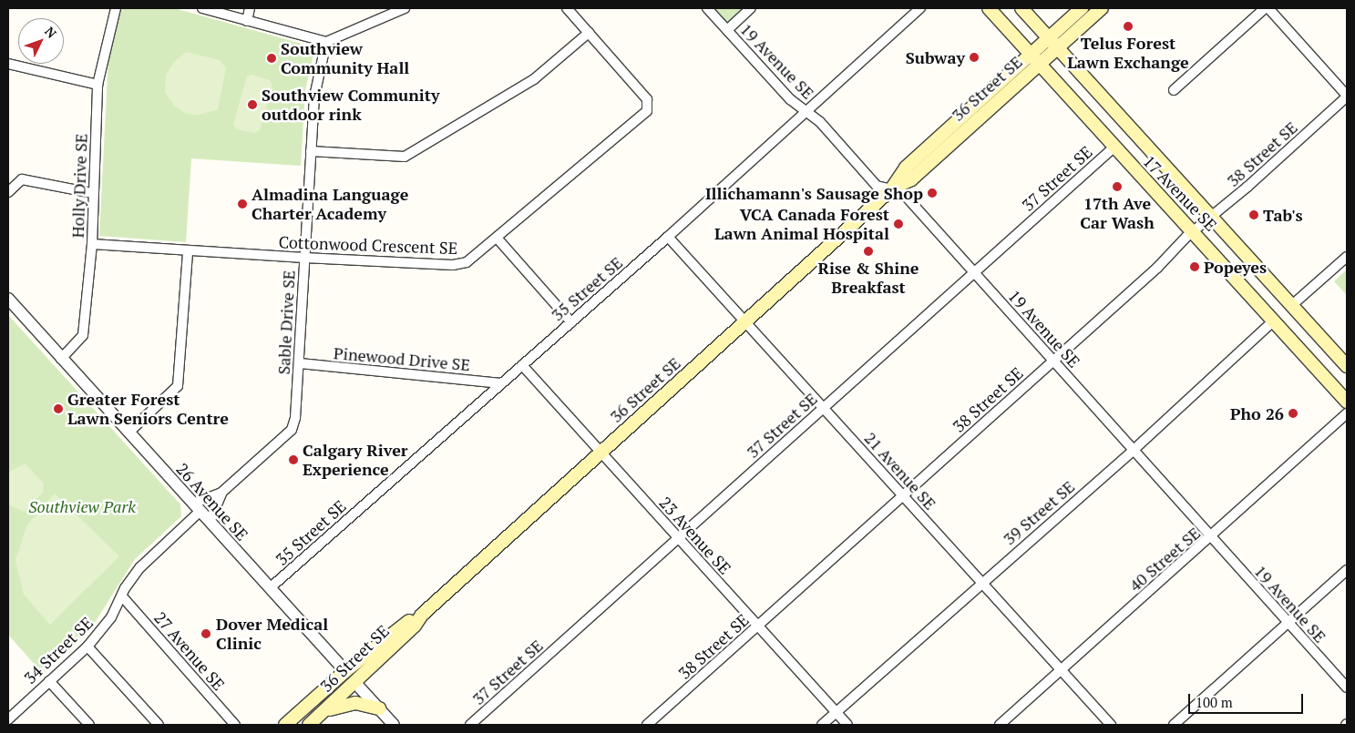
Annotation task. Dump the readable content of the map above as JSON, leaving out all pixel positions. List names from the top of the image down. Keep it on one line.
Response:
{"streets":{"main road":["36 Street SE","17 Avenue SE"],"street":["19 Avenue SE","38 Street SE","37 Street SE","Holly Drive SE","Cottonwood Crescent SE","35 Street SE","Sable Drive SE","Pinewood Drive SE","21 Avenue SE","26 Avenue SE","39 Street SE","23 Avenue SE","40 Street SE","34 Street SE","27 Avenue SE"]},"crossings":[["19 Avenue SE","36 Street SE"],["19 Avenue SE","38 Street SE"],["19 Avenue SE","37 Street SE"],["19 Avenue SE","35 Street SE"],["19 Avenue SE","39 Street SE"],["19 Avenue SE","40 Street SE"],["36 Street SE","17 Avenue SE"],["36 Street SE","21 Avenue SE"],["36 Street SE","26 Avenue SE"],["36 Street SE","23 Avenue SE"],["38 Street SE","17 Avenue SE"],["38 Street SE","21 Avenue SE"],["38 Street SE","23 Avenue SE"],["37 Street SE","17 Avenue SE"],["37 Street SE","21 Avenue SE"],["37 Street SE","23 Avenue SE"],["Holly Drive SE","Cottonwood Crescent SE"],["Holly Drive SE","26 Avenue SE"],["17 Avenue SE","39 Street SE"],["Cottonwood Crescent SE","Sable Drive SE"],["35 Street SE","Pinewood Drive SE"],["35 Street SE","21 Avenue SE"],["35 Street SE","26 Avenue SE"],["35 Street SE","23 Avenue SE"],["Sable Drive SE","Pinewood Drive SE"],["Sable Drive SE","26 Avenue SE"],["Sable Drive SE","34 Street SE"],["Sable Drive SE","27 Avenue SE"],["21 Avenue SE","39 Street SE"],["21 Avenue SE","40 Street SE"],["39 Street SE","23 Avenue SE"],["34 Street SE","27 Avenue SE"]],"parks":["Southview Park"],"places":["Telus Forest Lawn Exchange","Subway","Southview Community Hall","Southview Community outdoor rink","17th Ave Car Wash","Illichamann's Sausage Shop","Almadina Language Charter Academy","Tab's","VCA Canada Forest Lawn Animal Hospital","Rise & Shine Breakfast","Popeyes","Greater Forest Lawn Seniors Centre","Pho 26","Calgary River Experience","Dover Medical Clinic"],"scale_bar":"100 m","north":"top right"}
